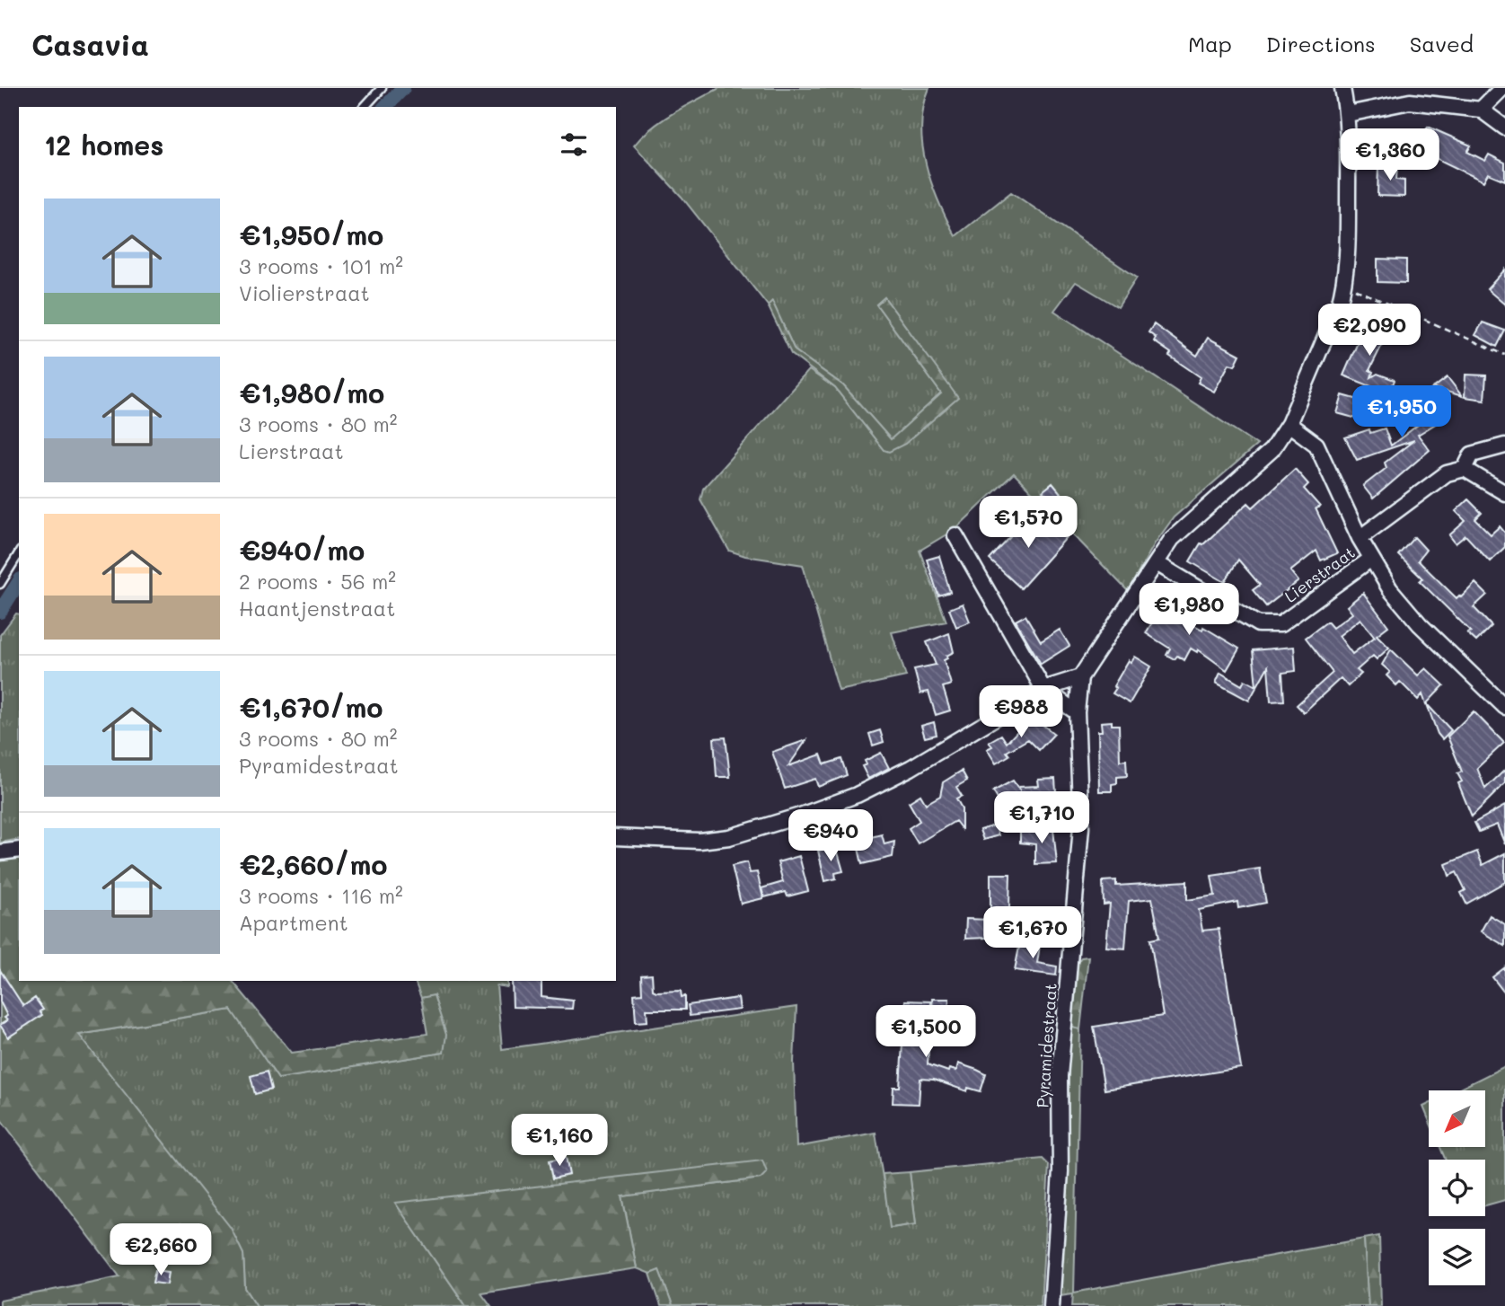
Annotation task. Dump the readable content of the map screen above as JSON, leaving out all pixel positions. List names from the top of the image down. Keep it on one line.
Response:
{"streets":{"street":["Lierstraat","Pyramidestraat"]},"crossings":[["Lierstraat","Pyramidestraat"]],"north":"bottom left","page":{"header":"Casavia","nav":["Map","Directions","Saved"],"heading":"12 homes","price":["€1,360","€2,090","€1,950","€1,570","€1,980","€988","€1,710","€940","€1,670","€1,500","€1,160","€2,660"],"list":[{"name":"€1,950/mo","note":"3 rooms · 101 m² · Violierstraat"},{"name":"€1,980/mo","note":"3 rooms · 80 m² · Lierstraat"},{"name":"€940/mo","note":"2 rooms · 56 m² · Haantjenstraat"},{"name":"€1,670/mo","note":"3 rooms · 80 m² · Pyramidestraat"},{"name":"€2,660/mo","note":"3 rooms · 116 m² · Apartment"}]}}
